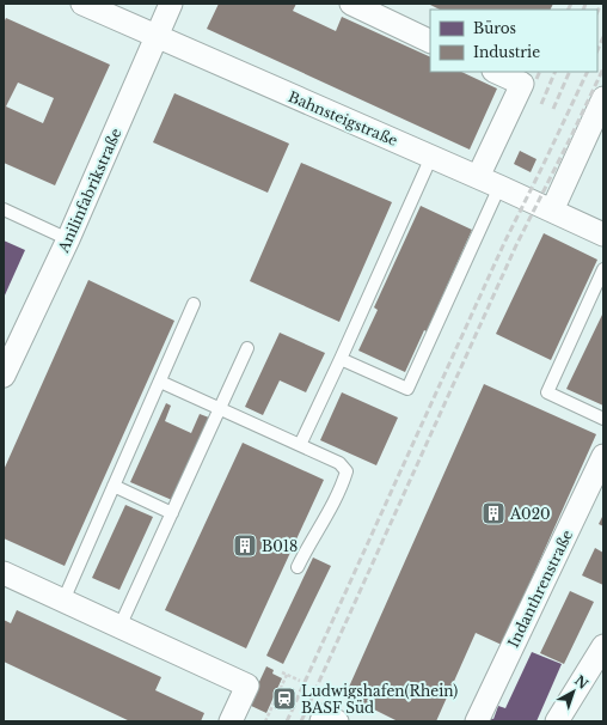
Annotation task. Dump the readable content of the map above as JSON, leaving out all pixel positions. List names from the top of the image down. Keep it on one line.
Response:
{"streets":{"street":["Bahnsteigstraße","Anilinfabrikstraße","Indanthrenstraße"]},"crossings":[["Bahnsteigstraße","Anilinfabrikstraße"]],"places":{"building":["A020","B018"],"station":["Ludwigshafen(Rhein) BASF Süd"]},"legend":["Büros","Industrie"],"north":"top right"}
